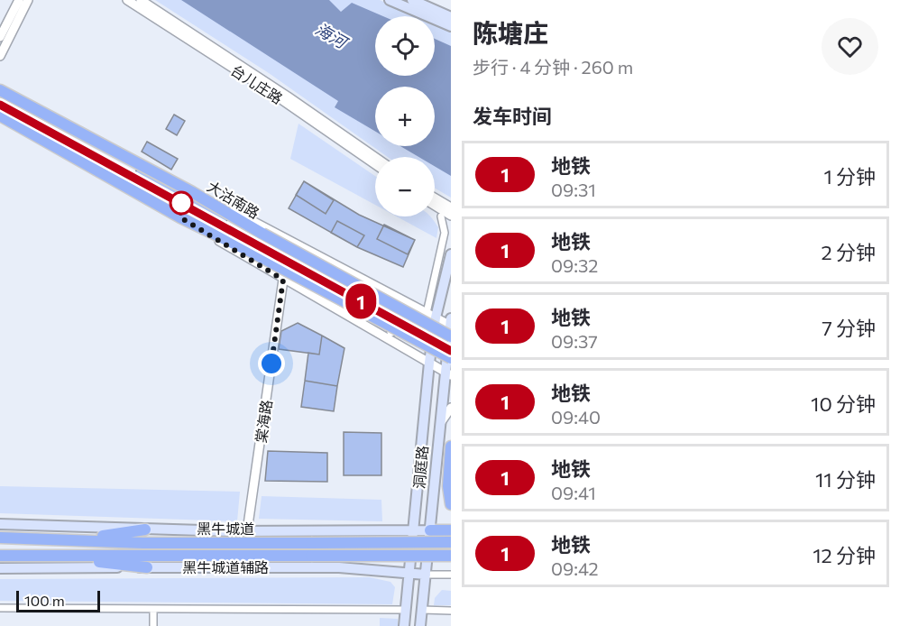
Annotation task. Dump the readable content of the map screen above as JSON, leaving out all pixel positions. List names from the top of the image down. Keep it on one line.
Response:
{"streets":{"highway":["大沽南路","黑牛城道"],"main road":["洞庭路","黑牛城道辅路"],"street":["台儿庄路","棠海路"]},"crossings":[["大沽南路","洞庭路"],["洞庭路","黑牛城道辅路"]],"water":["海河"],"lines":["metro line 1"],"scale_bar":"100 m","page":{"on_map":"1","heading":[["陈塘庄","步行 · 4 分钟 · 260 m"],"发车时间"],"map_buttons":["+","−"],"list":[{"mark":"1","name":"地铁","note":"09:31","value":"1 分钟"},{"mark":"1","name":"地铁","note":"09:32","value":"2 分钟"},{"mark":"1","name":"地铁","note":"09:37","value":"7 分钟"},{"mark":"1","name":"地铁","note":"09:40","value":"10 分钟"},{"mark":"1","name":"地铁","note":"09:41","value":"11 分钟"},{"mark":"1","name":"地铁","note":"09:42","value":"12 分钟"}],"scale":"100 m"}}
